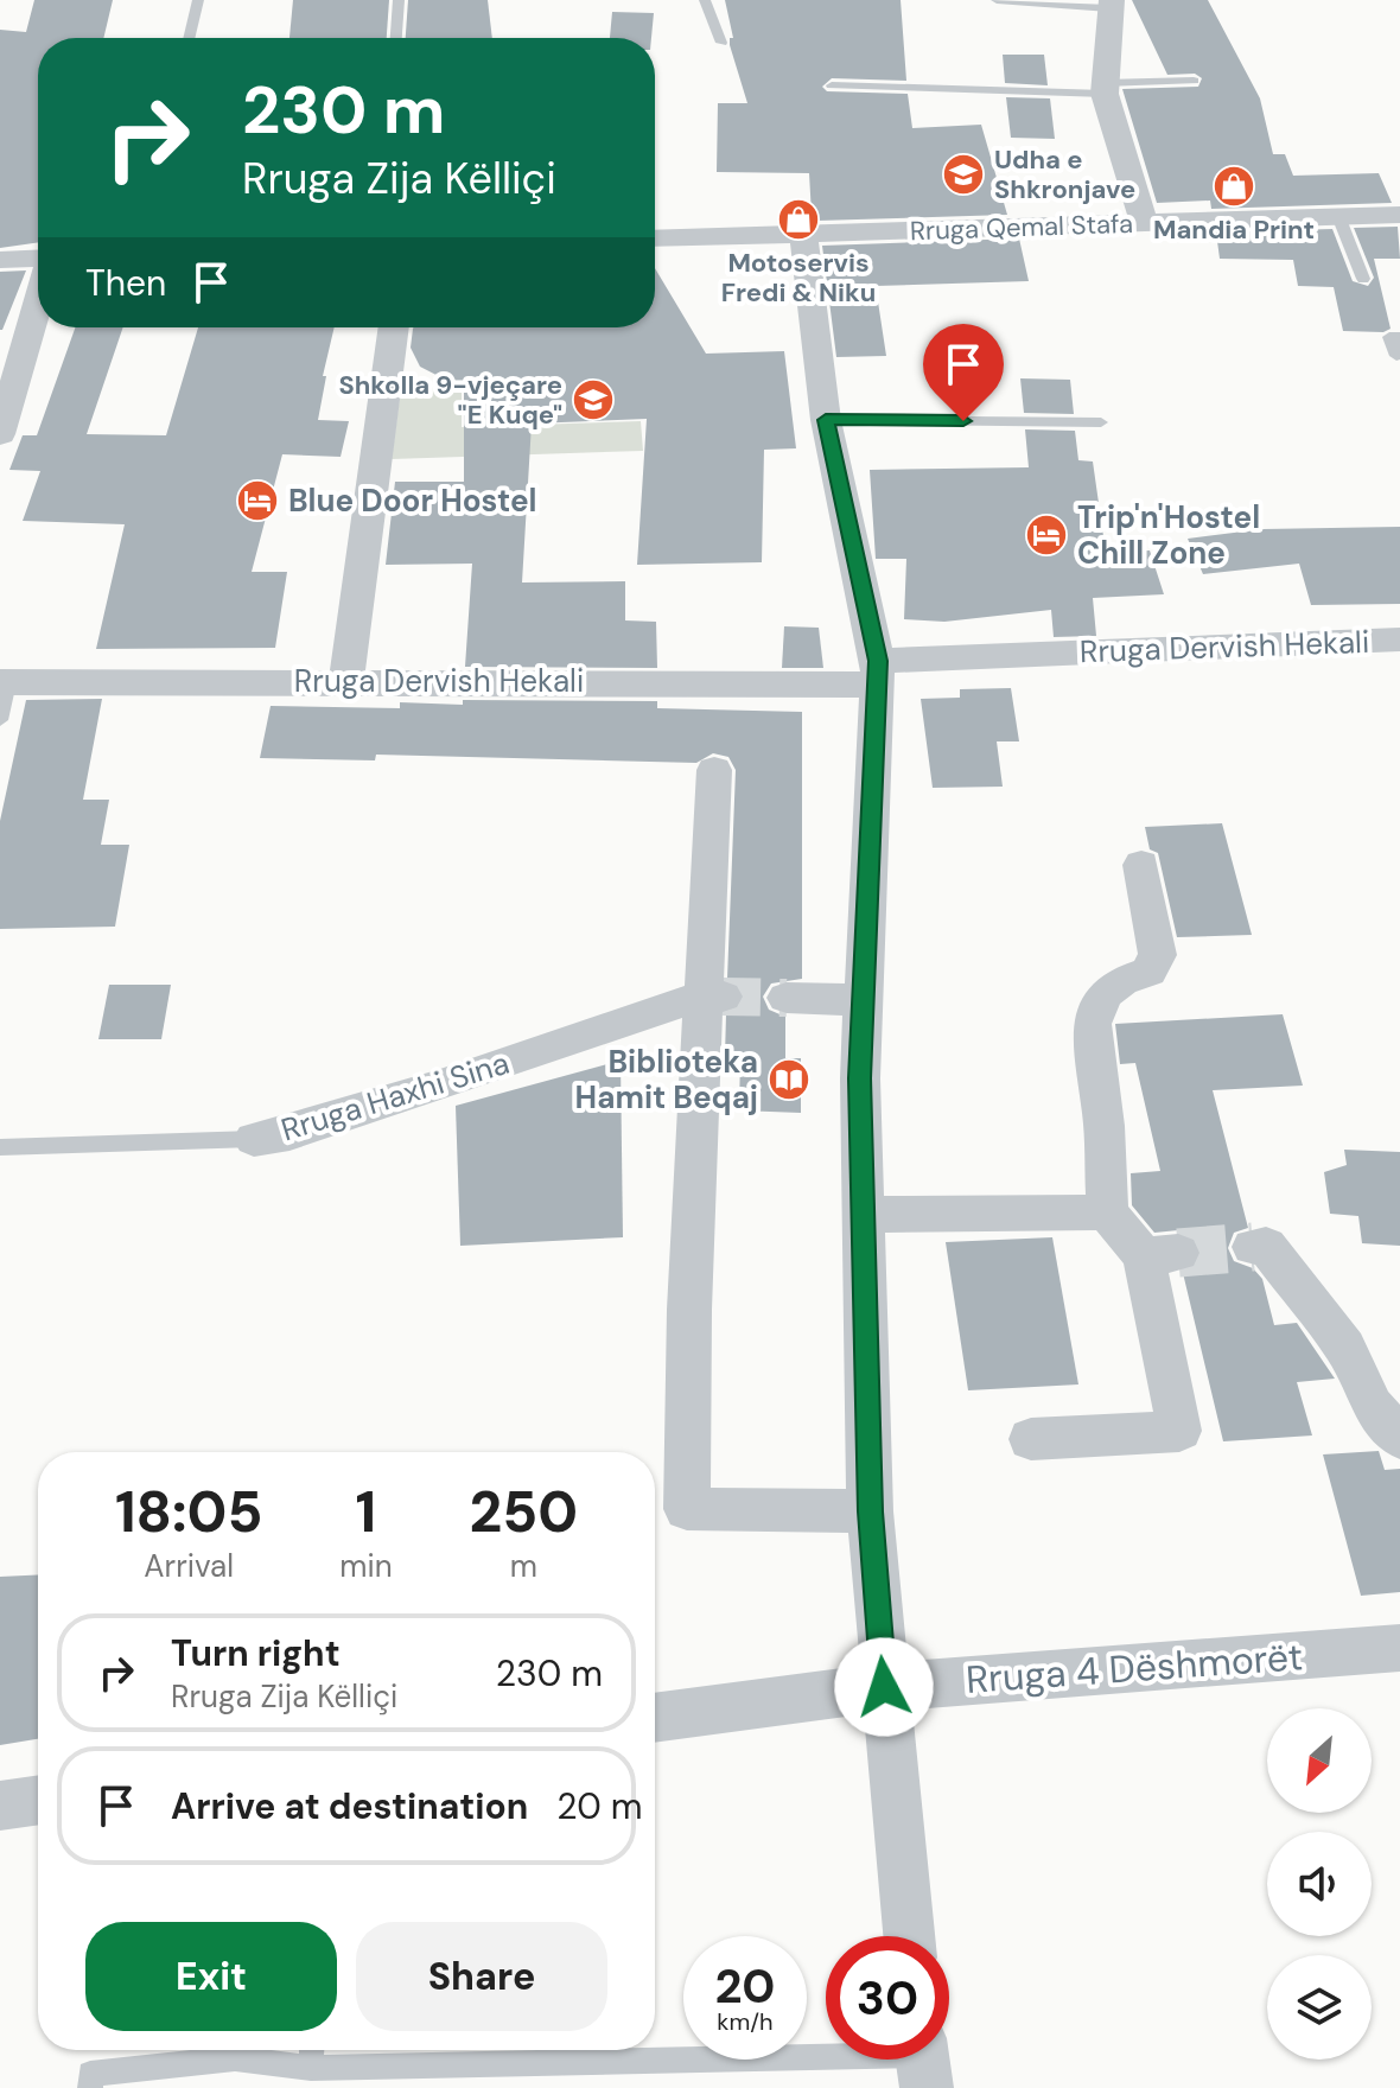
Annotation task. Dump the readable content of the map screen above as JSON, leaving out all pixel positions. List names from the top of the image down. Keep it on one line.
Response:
{"streets":{"street":["Rruga Qemal Stafa","Rruga Dervish Hekali","Rruga Haxhi Sina","Rruga 4 Dëshmorët"]},"places":{"school or university":["Udha e Shkronjave","Shkolla 9-vjeçare \"E Kuqe\""],"shop":["Mandia Print","Motoservis Fredi & Niku"],"hotel":["Blue Door Hostel","Trip'n'Hostel Chill Zone"],"library":["Biblioteka Hamit Beqaj"]},"north":"bottom left","page":{"turn":["230 m","Rruga Zija Këlliçi"],"then":"Then","eta":["18:05","Arrival","1","min","250","m"],"list":[{"name":"Turn right","note":"Rruga Zija Këlliçi","value":"230 m"},{"name":"Arrive at destination","value":"20 m"}],"buttons":["Exit","Share"],"speed":"20 km/h","limit":"30"}}
